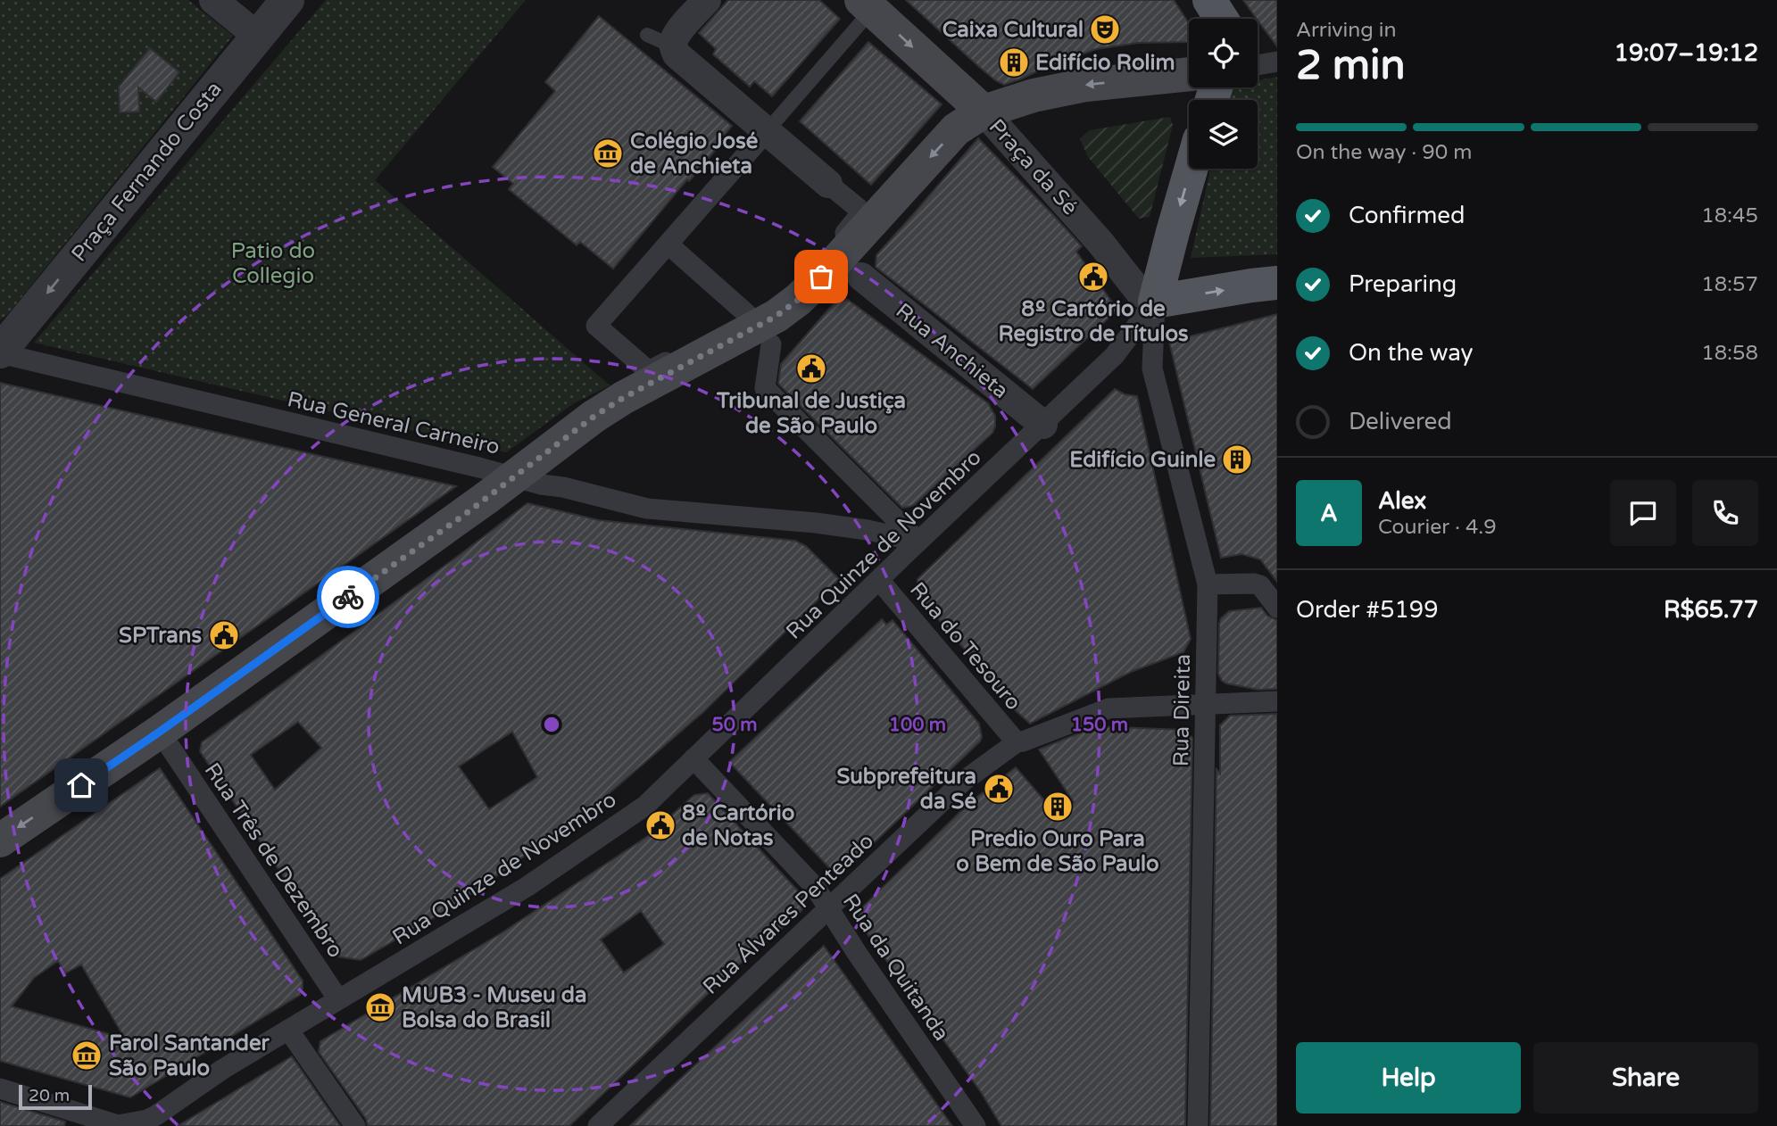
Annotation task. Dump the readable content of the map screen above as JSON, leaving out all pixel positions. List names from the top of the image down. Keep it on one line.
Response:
{"streets":{"main road":["Praça da Sé"],"street":["Praça Fernando Costa","Rua Anchieta","Rua General Carneiro","Rua Quinze de Novembro","Rua do Tesouro","Rua Direita","Rua Três de Dezembro","Rua Álvares Penteado","Rua da Quitanda"]},"crossings":[["Praça da Sé","Rua Quinze de Novembro"],["Praça da Sé","Rua Direita"],["Praça Fernando Costa","Rua General Carneiro"],["Rua Anchieta","Rua Quinze de Novembro"],["Rua General Carneiro","Rua Quinze de Novembro"],["Rua Quinze de Novembro","Rua do Tesouro"],["Rua Quinze de Novembro","Rua Direita"],["Rua Quinze de Novembro","Rua Três de Dezembro"],["Rua Quinze de Novembro","Rua da Quitanda"],["Rua do Tesouro","Rua Álvares Penteado"],["Rua Direita","Rua Álvares Penteado"],["Rua Álvares Penteado","Rua da Quitanda"]],"one_way":["Praça da Sé","Praça Fernando Costa"],"parks":["Patio do Collegio"],"places":{"theatre":["Caixa Cultural"],"building":["Edifício Rolim","Edifício Guinle","Predio Ouro Para o Bem de São Paulo"],"museum":["Colégio José de Anchieta","MUB3 - Museu da Bolsa do Brasil","Farol Santander São Paulo"],"public building":["8º Cartório de Registro de Títulos","Tribunal de Justiça de São Paulo","SPTrans","Subprefeitura da Sé","8º Cartório de Notas"]},"scale_bar":"20 m","page":{"heading":["2 min","Arriving in","19:07–19:12"],"panel":["Alex","Courier · 4.9","Order #5199","R$65.77"],"bar":"On the way · 90 m","list":[["Confirmed","18:45"],["Preparing","18:57"],["On the way","18:58"],"Delivered"],"round":"A","buttons":["Help","Share"],"scale":"20 m"},"rings":["50 m","100 m","150 m"]}
